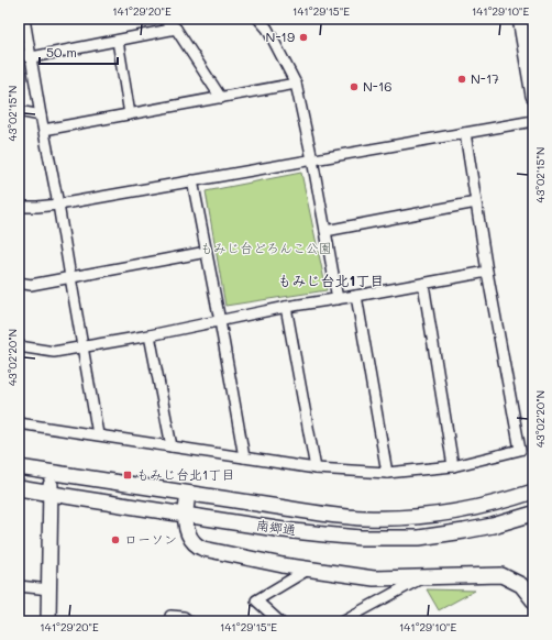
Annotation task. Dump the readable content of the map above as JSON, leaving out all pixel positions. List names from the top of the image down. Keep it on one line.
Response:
{"streets":{"street":["南郷通"]},"districts":["もみじ台北1丁目"],"parks":["もみじ台どろんこ公園"],"places":{"other":["N-19","N-17","N-16","ローソン"],"transit":["もみじ台北1丁目"]},"scale_bar":"50 m","coordinates":["141°29'20\"E","141°29'15\"E","141°29'10\"E","43°02'15\"N","43°02'20\"N"]}
